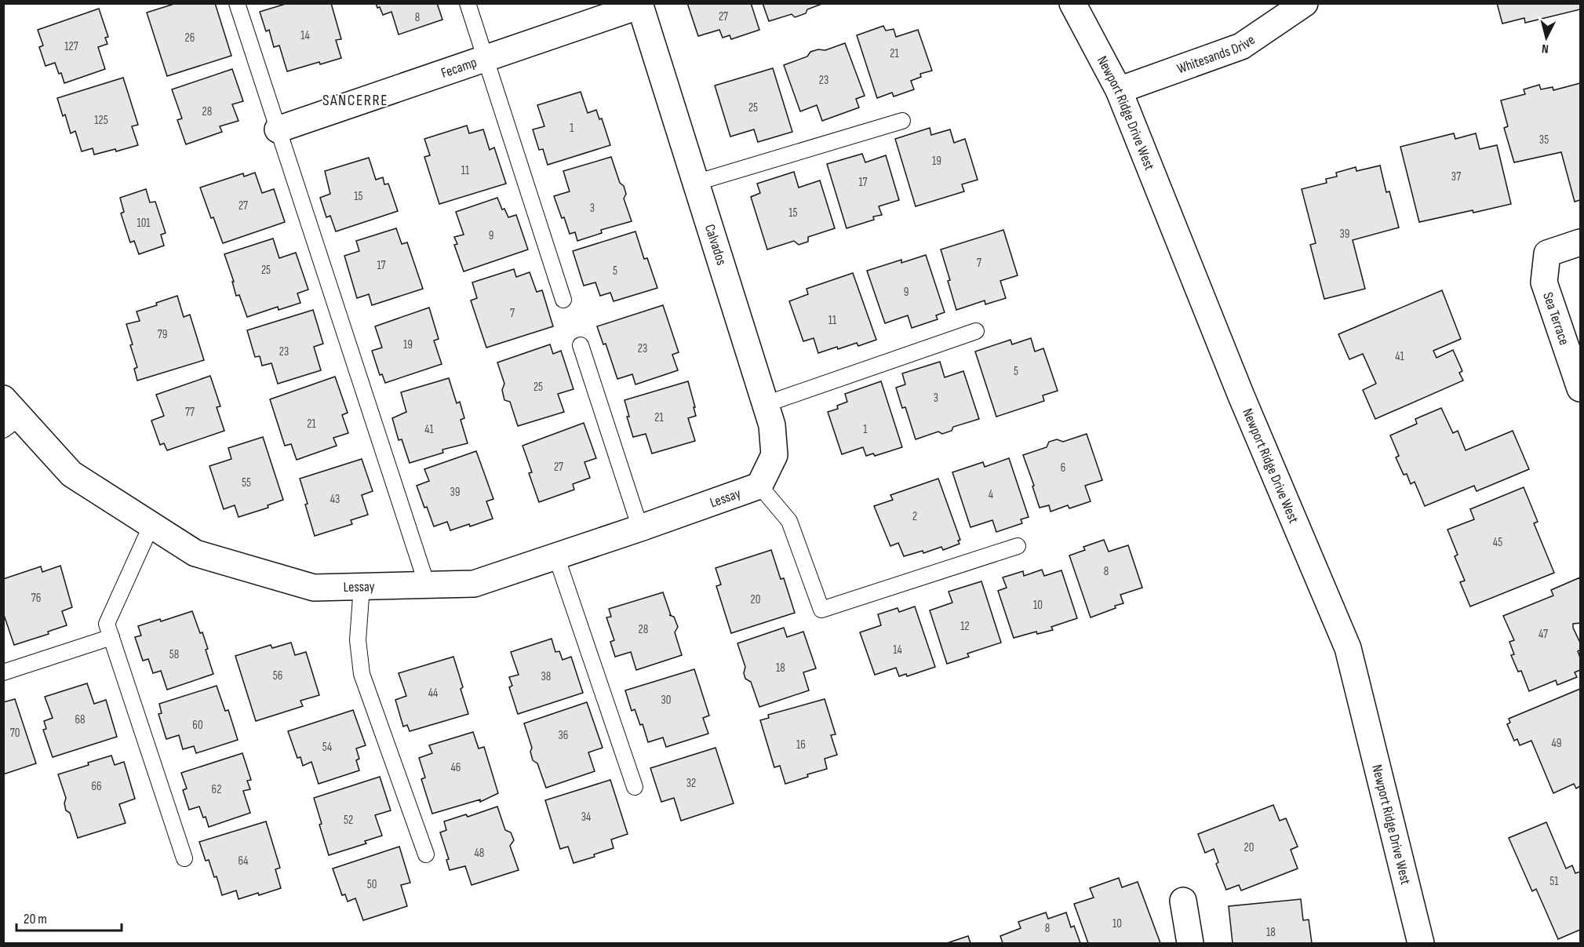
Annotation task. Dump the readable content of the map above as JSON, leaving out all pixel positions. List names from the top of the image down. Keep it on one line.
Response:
{"streets":{"street":["Whitesands Drive","Fecamp","Newport Ridge Drive West","Calvados","Sea Terrace","Lessay"]},"crossings":[["Whitesands Drive","Newport Ridge Drive West"],["Fecamp","Calvados"],["Calvados","Lessay"]],"districts":["SANCERRE"],"house_numbers":["27","8","14","26","127","21","23","25","28","125","1","35","19","11","37","17","15","27","3","15","101","39","9","7","17","25","5","9","7","11","79","19","23","23","41","5","25","3","77","21","21","41","1","27","6","55","39","4","43","2","45","8","76","20","10","12","28","47","14","58","18","56","38","44","30","68","60","70","36","49","16","54","46","32","66","62","34","52","20","48","64","51","50","10","8","18"],"scale_bar":"20 m","north":"bottom"}
